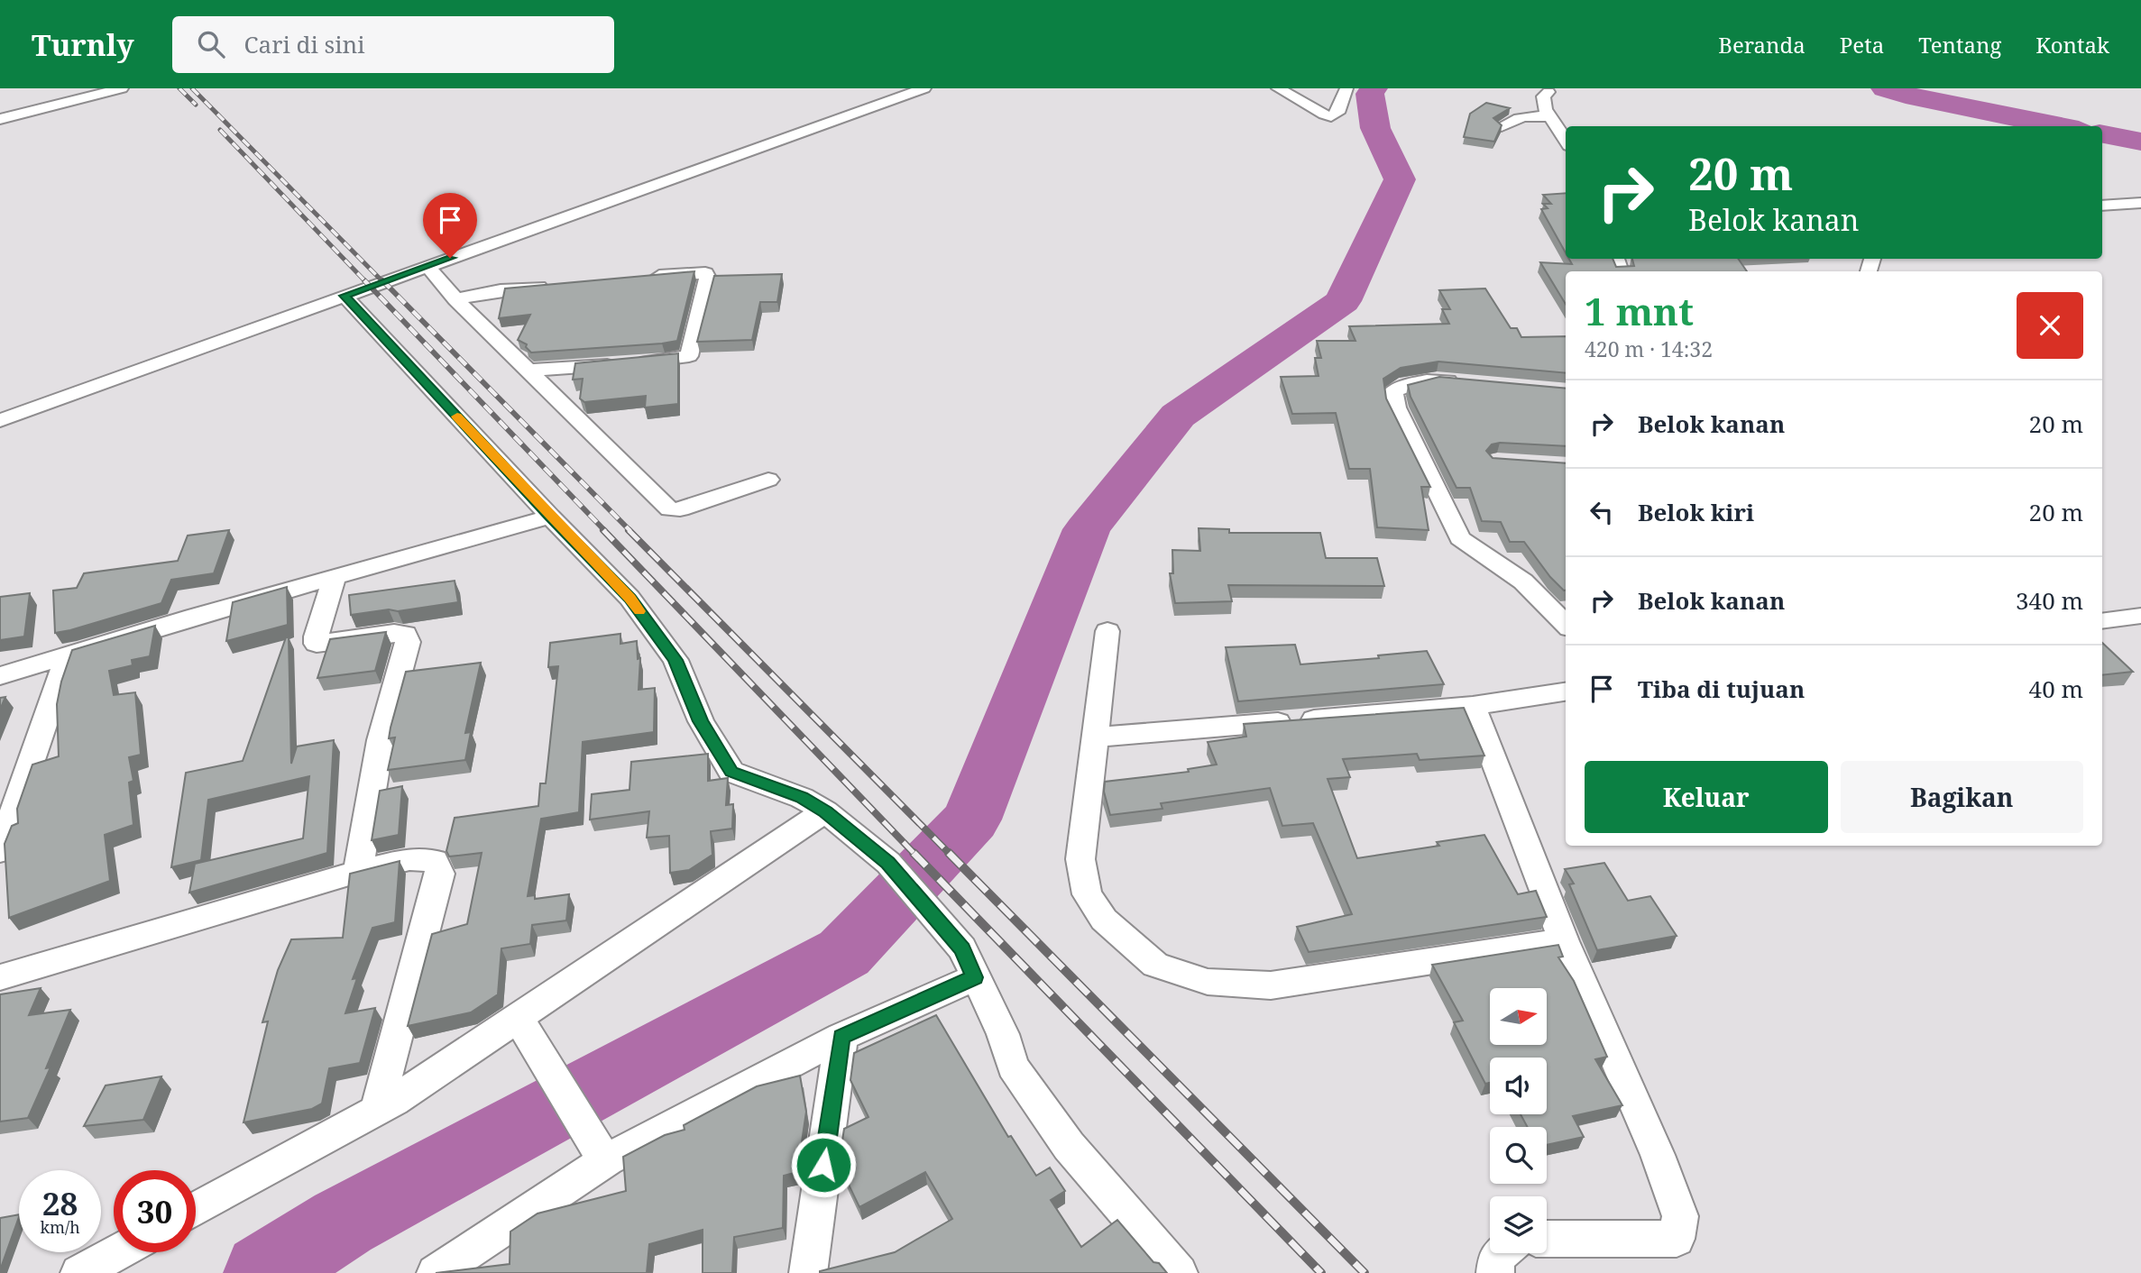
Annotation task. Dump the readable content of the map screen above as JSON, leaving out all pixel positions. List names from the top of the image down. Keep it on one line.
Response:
{"north":"right","page":{"header":"Turnly","search":"Cari di sini","nav":["Beranda","Peta","Tentang","Kontak"],"turn":["20 m","Belok kanan"],"heading":["1 mnt","420 m · 14:32"],"list":[{"name":"Belok kanan","value":"20 m"},{"name":"Belok kiri","value":"20 m"},{"name":"Belok kanan","value":"340 m"},{"name":"Tiba di tujuan","value":"40 m"}],"buttons":["Keluar","Bagikan"],"speed":"28 km/h","limit":"30"}}
